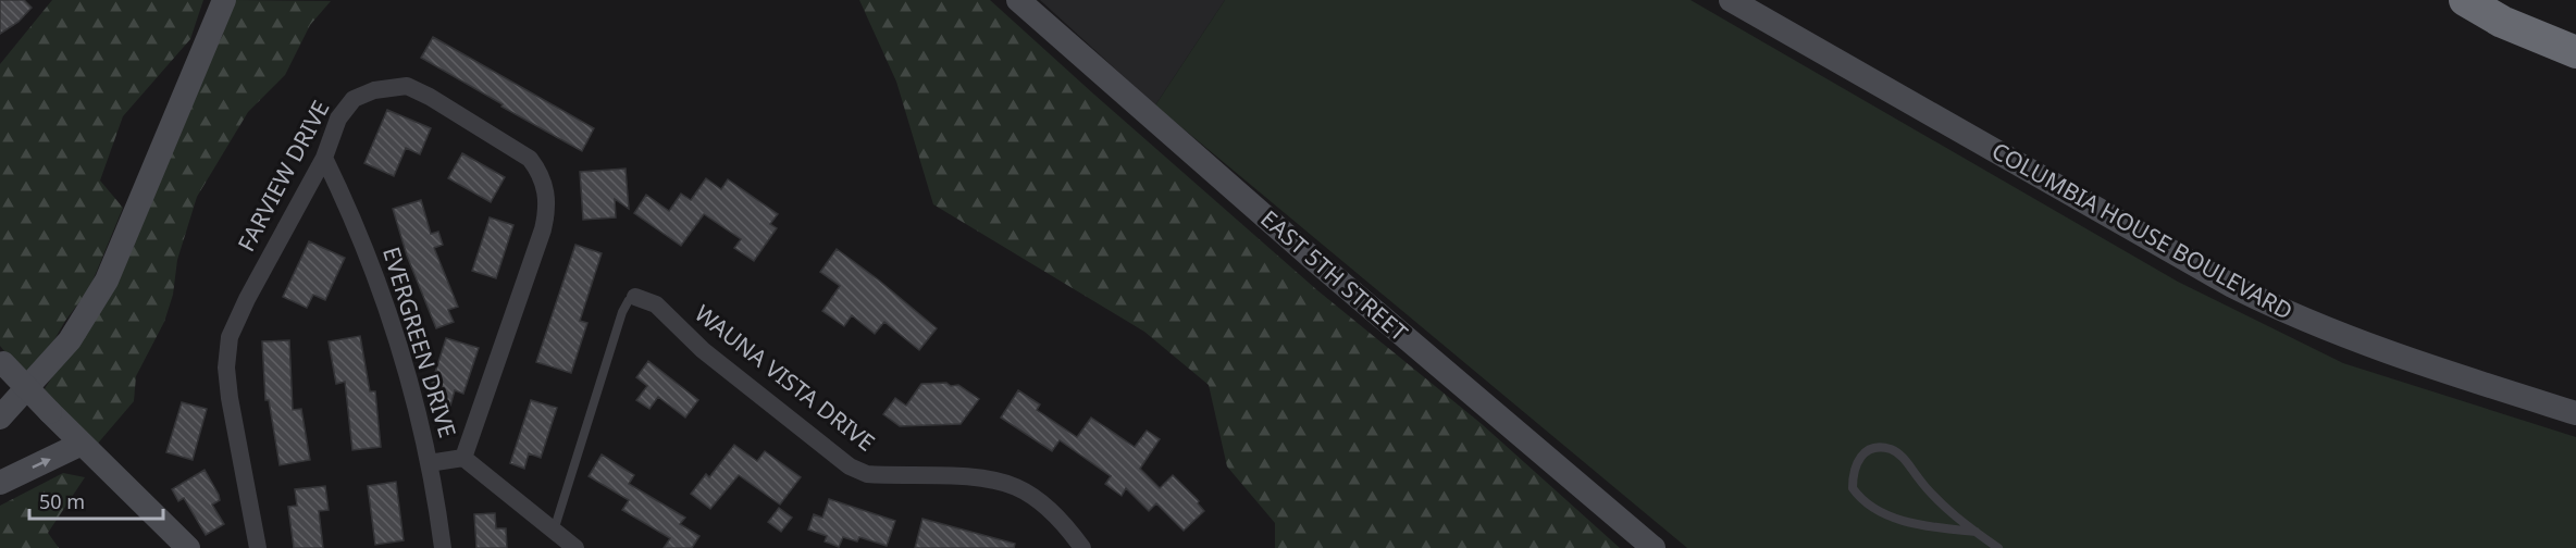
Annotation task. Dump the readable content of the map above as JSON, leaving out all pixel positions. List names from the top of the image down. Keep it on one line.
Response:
{"streets":{"street":["FARVIEW DRIVE","COLUMBIA HOUSE BOULEVARD","EAST 5TH STREET","EVERGREEN DRIVE","WAUNA VISTA DRIVE"]},"crossings":[["FARVIEW DRIVE","EVERGREEN DRIVE"]],"scale_bar":"50 m"}
